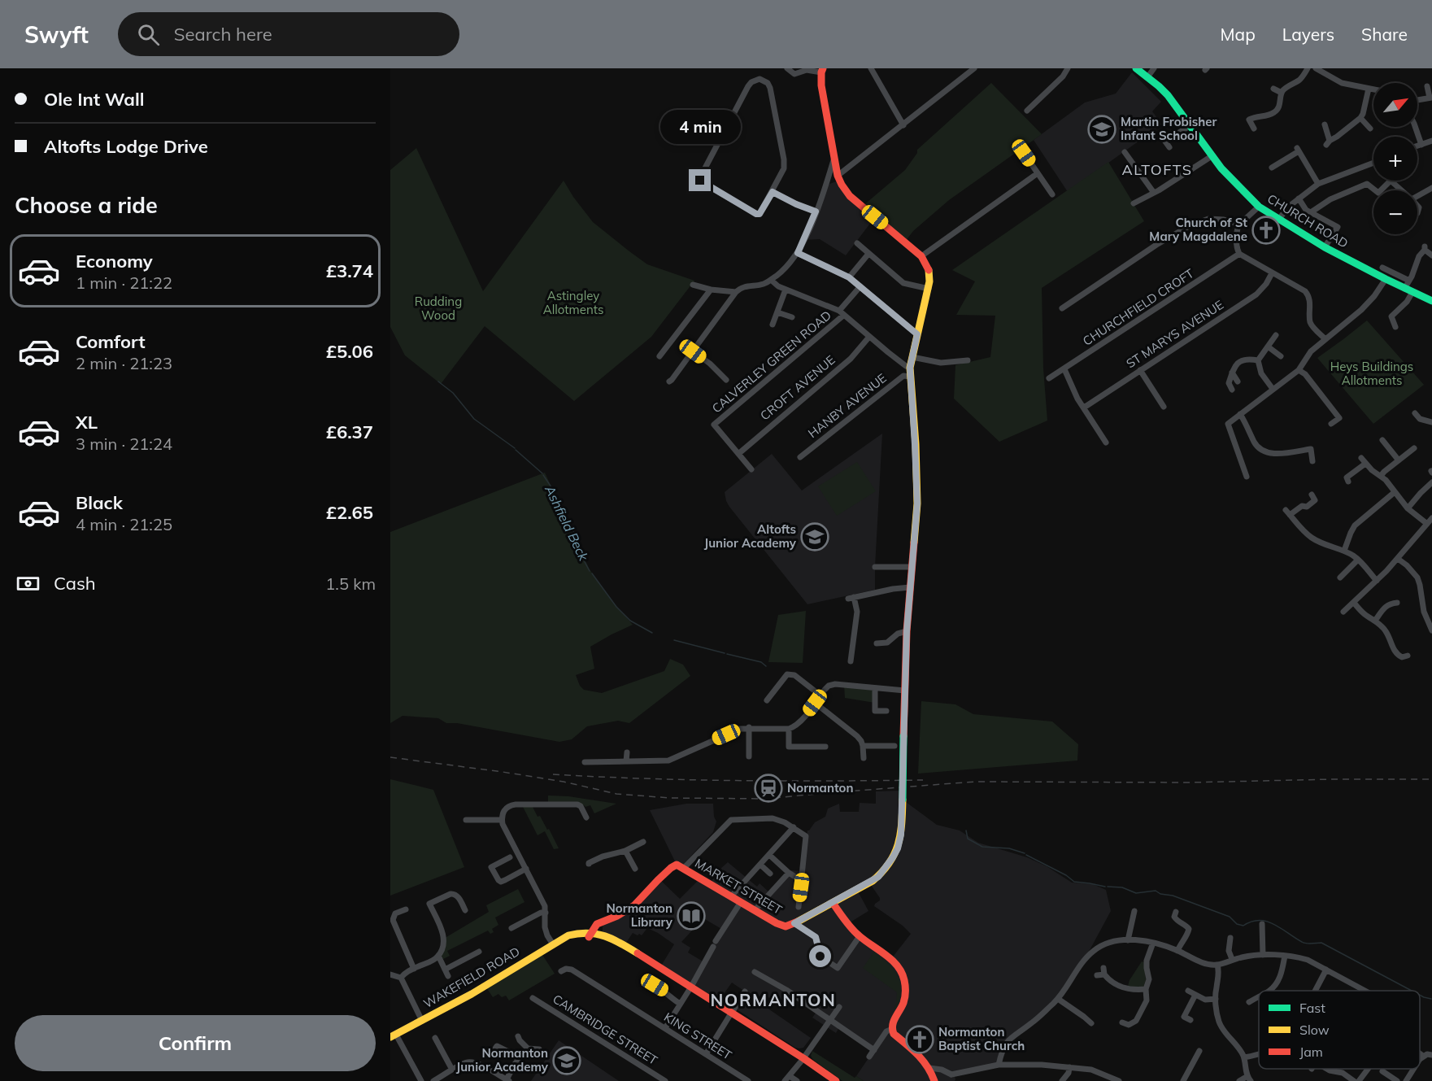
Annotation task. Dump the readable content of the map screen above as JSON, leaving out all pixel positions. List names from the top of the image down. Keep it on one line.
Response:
{"streets":{"street":["CHURCH ROAD","CHURCHFIELD CROFT","ST MARYS AVENUE","CALVERLEY GREEN ROAD","CROFT AVENUE","HANBY AVENUE","MARKET STREET","WAKEFIELD ROAD","CAMBRIDGE STREET","KING STREET"]},"crossings":[["CALVERLEY GREEN ROAD","CROFT AVENUE"]],"districts":["ALTOFTS","NORMANTON"],"water":["Ashfield Beck"],"parks":["Astingley Allotments","Rudding Wood","Heys Buildings Allotments"],"places":{"school or university":["Martin Frobisher Infant School","Altofts Junior Academy","Normanton Junior Academy"],"church":["Church of St Mary Magdalene","Normanton Baptist Church"],"station":["Normanton"],"library":["Normanton Library"]},"legend":["Fast","Slow","Jam"],"north":"top right","page":{"header":"Swyft","search":"Search here","nav":["Map","Layers","Share"],"banner":["Ole Int Wall","Altofts Lodge Drive"],"map_buttons":["+","−"],"bubble":"4 min","heading":"Choose a ride","list":[{"name":"Economy","note":"1 min · 21:22","value":"£3.74"},{"name":"Comfort","note":"2 min · 21:23","value":"£5.06"},{"name":"XL","note":"3 min · 21:24","value":"£6.37"},{"name":"Black","note":"4 min · 21:25","value":"£2.65"}],"pay":["Cash","1.5 km"],"buttons":"Confirm"}}
